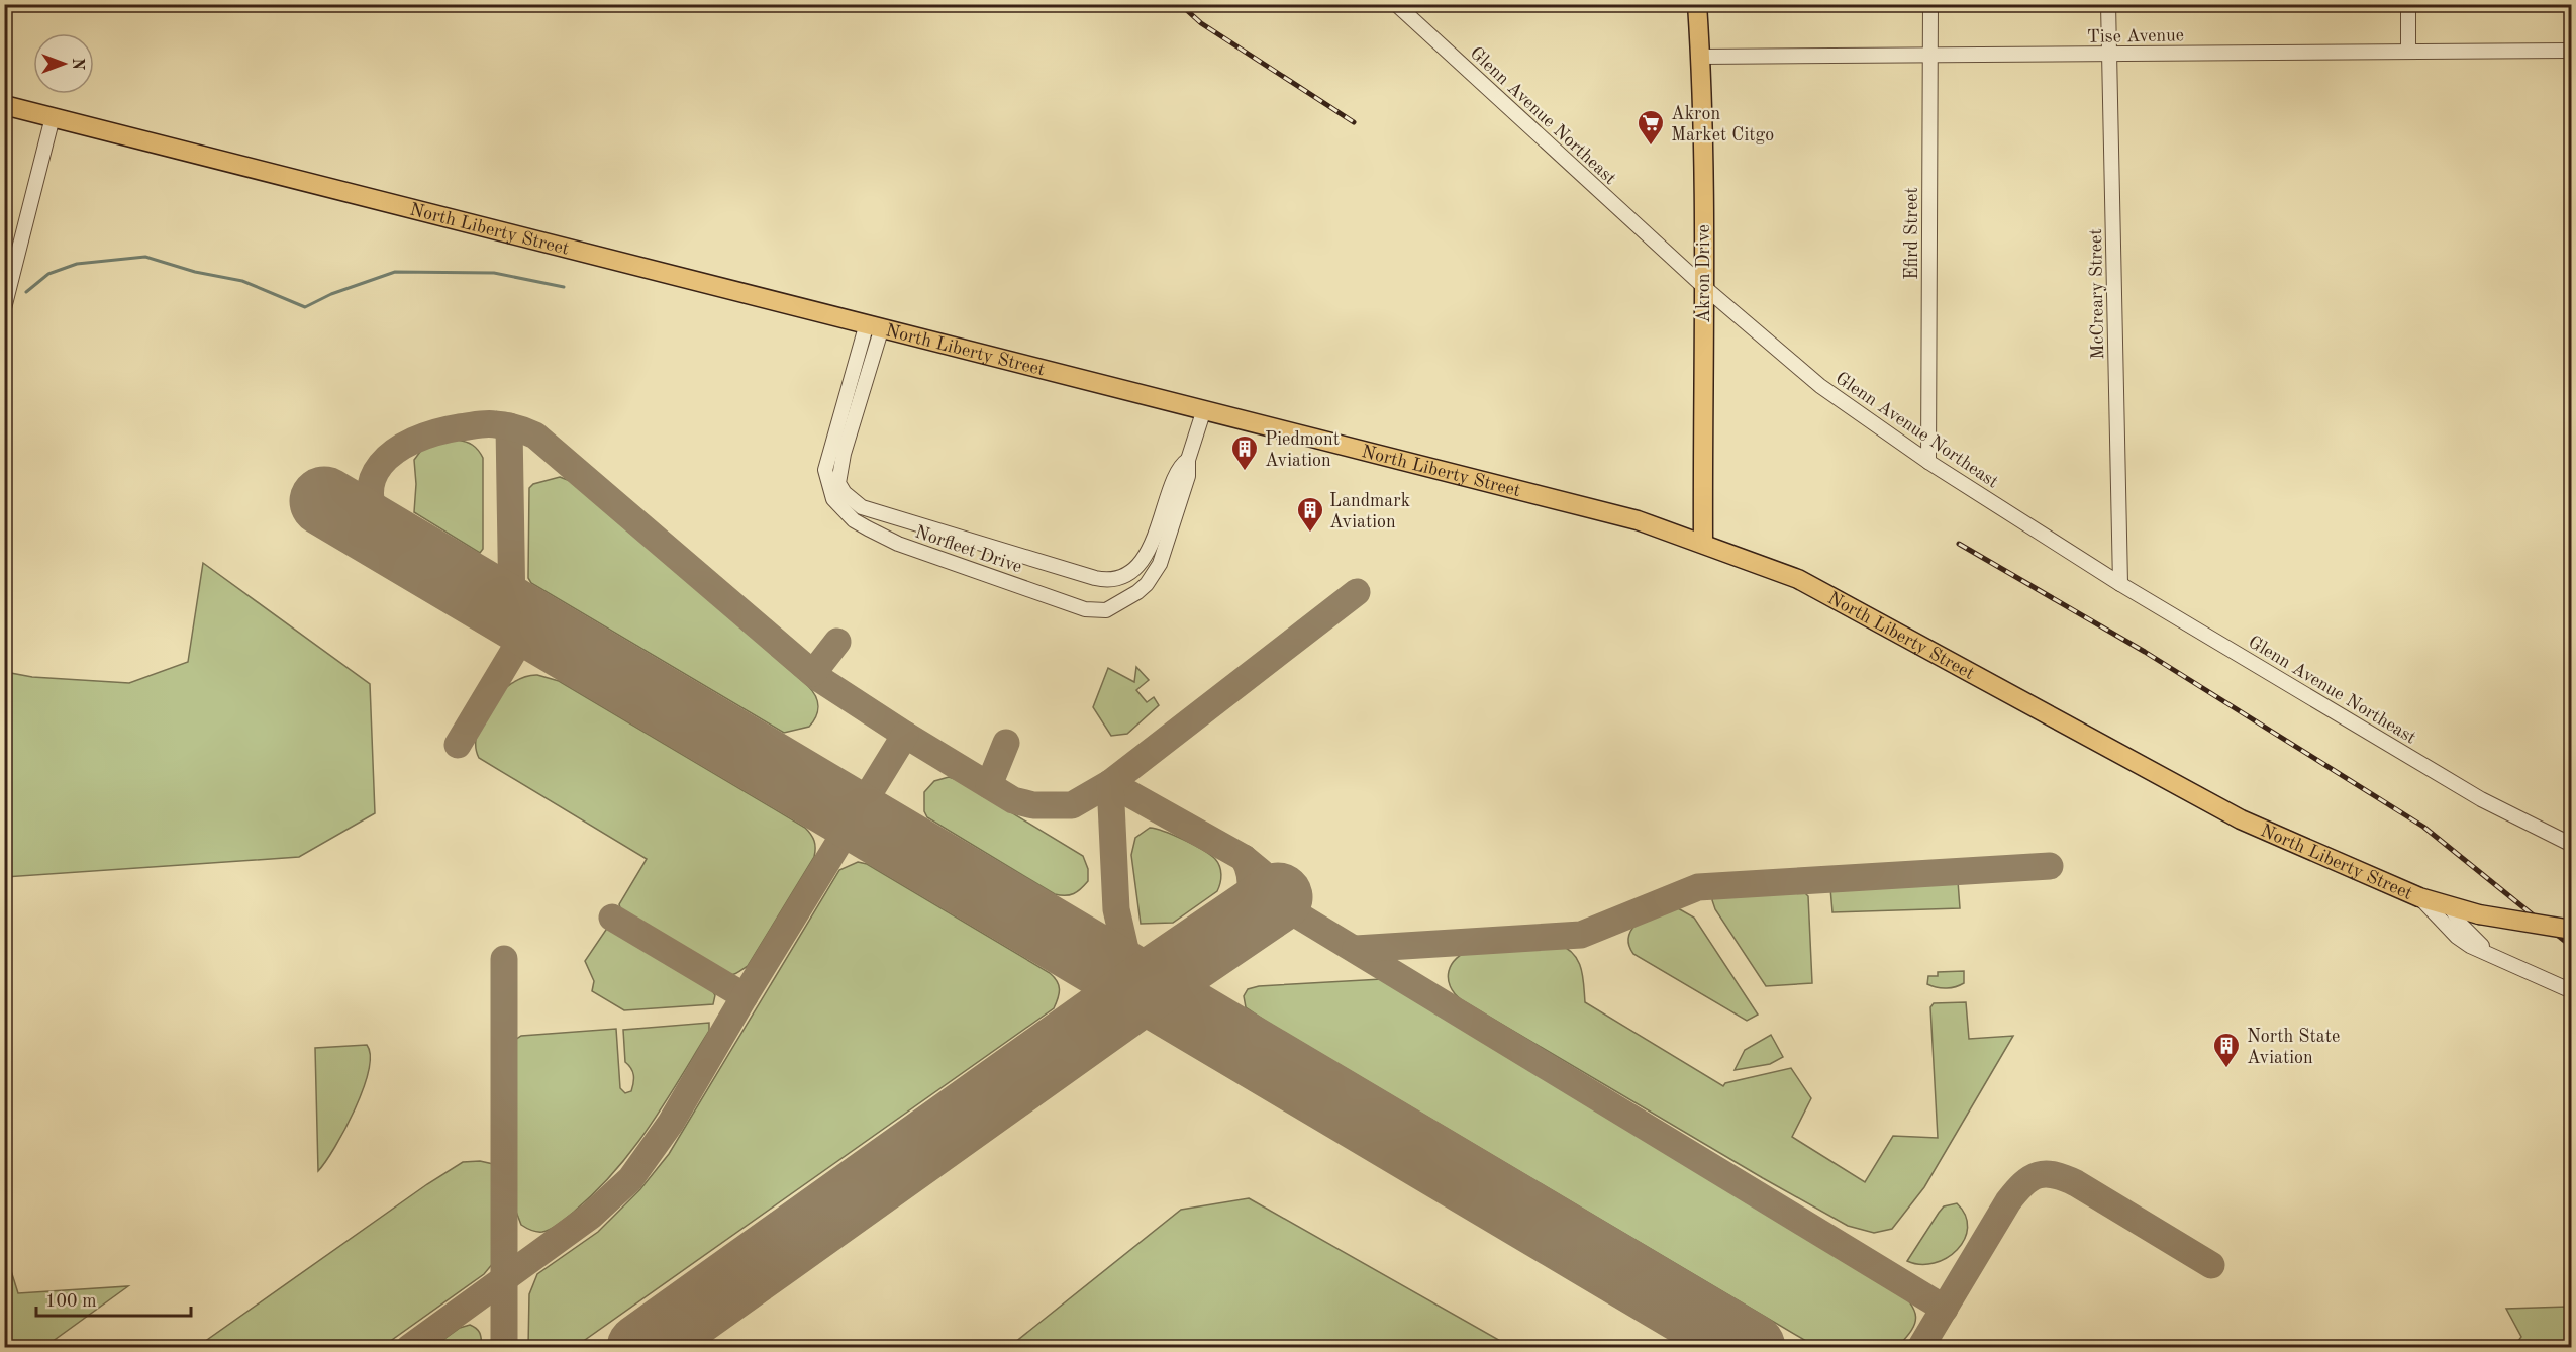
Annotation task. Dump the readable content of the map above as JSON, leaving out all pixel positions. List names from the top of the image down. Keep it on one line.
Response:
{"streets":{"main road":["North Liberty Street","Akron Drive"],"street":["Tise Avenue","Glenn Avenue Northeast","Efird Street","McCreary Street","Norfleet Drive"]},"crossings":[["Tise Avenue","Efird Street"],["Tise Avenue","Akron Drive"],["Tise Avenue","McCreary Street"],["Glenn Avenue Northeast","Efird Street"],["Glenn Avenue Northeast","Akron Drive"],["Glenn Avenue Northeast","McCreary Street"],["North Liberty Street","Akron Drive"],["North Liberty Street","Norfleet Drive"]],"places":{"supermarket":["Akron Market Citgo"],"building":["Piedmont Aviation","Landmark Aviation","North State Aviation"]},"scale_bar":"100 m","north":"right"}
